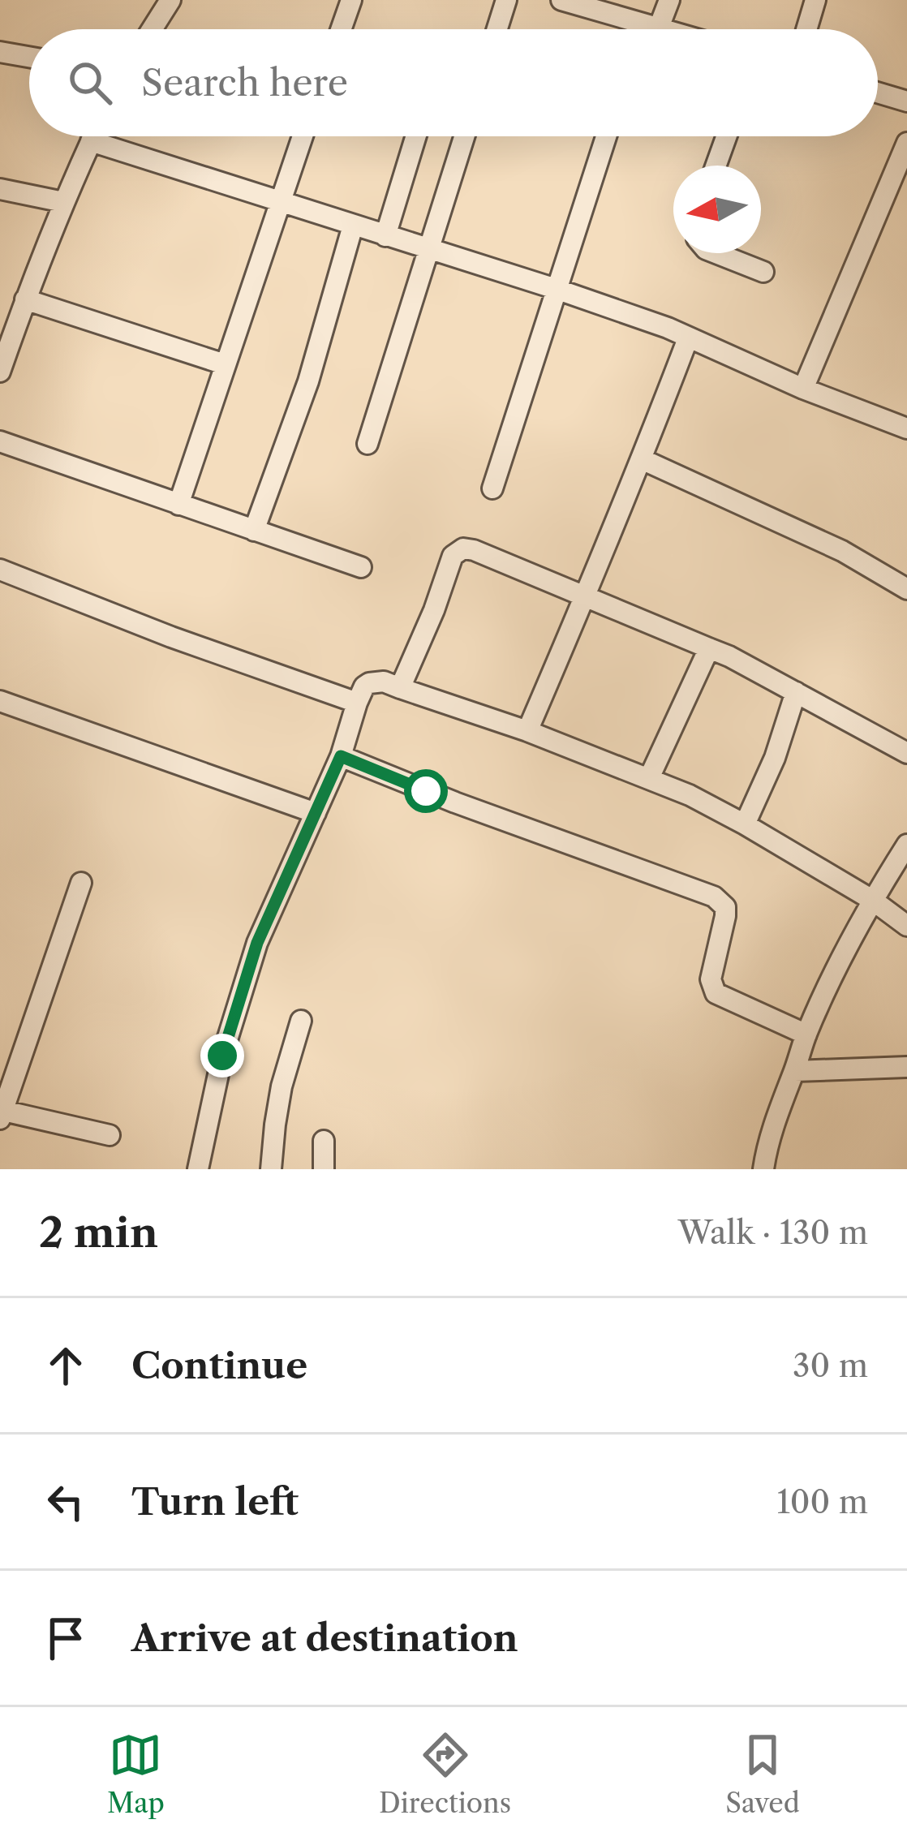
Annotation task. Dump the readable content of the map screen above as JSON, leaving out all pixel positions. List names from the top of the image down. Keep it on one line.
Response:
{"north":"left","page":{"search":"Search here","heading":["2 min","Walk · 130 m"],"list":[["Continue","30 m"],["Turn left","100 m"],"Arrive at destination"],"nav":["Map","Directions","Saved"]}}
